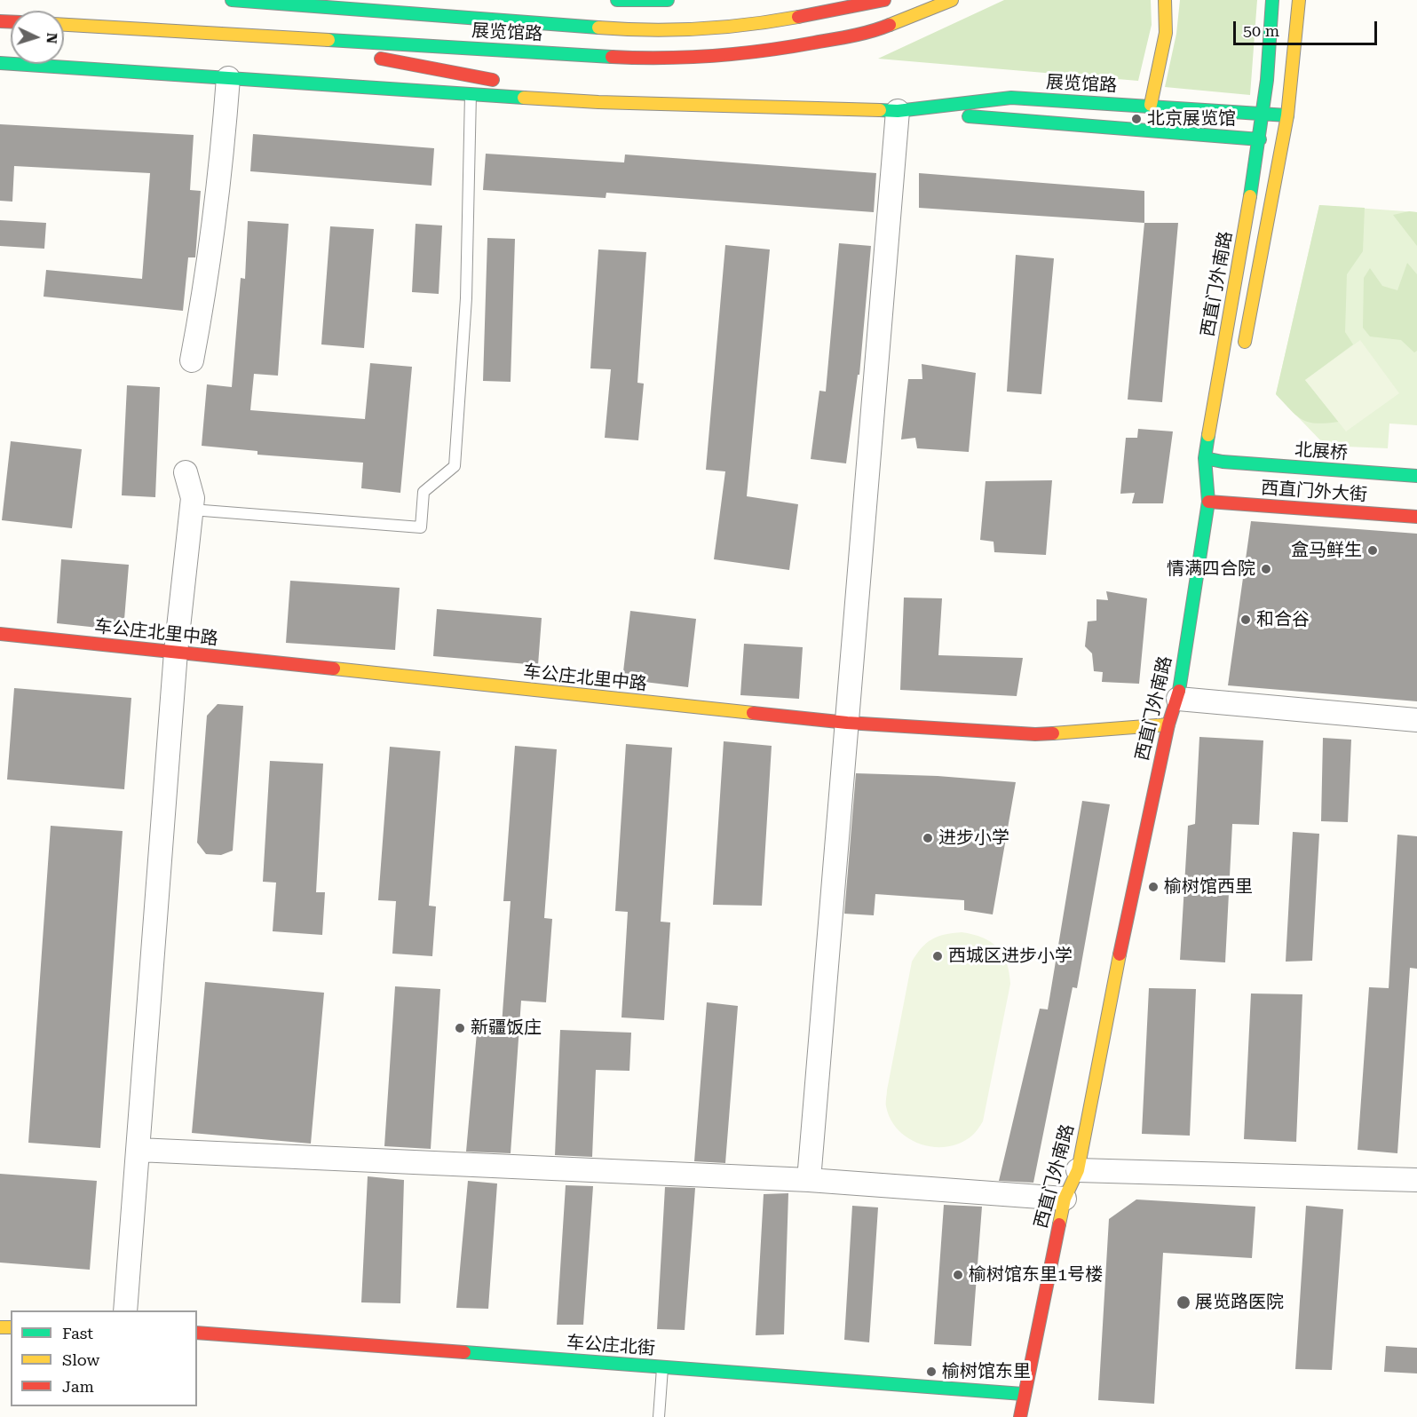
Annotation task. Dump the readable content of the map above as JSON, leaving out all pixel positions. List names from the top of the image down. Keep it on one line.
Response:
{"streets":{"street":["展览馆路","西直门外南路","北展桥","西直门外大街","车公庄北里中路","车公庄北街"]},"crossings":[["展览馆路","西直门外南路"],["西直门外南路","北展桥"],["西直门外南路","西直门外大街"],["西直门外南路","车公庄北里中路"],["西直门外南路","车公庄北街"]],"places":["北京展览馆","盒马鲜生","情满四合院","和合谷","进步小学","榆树馆西里","西城区进步小学","新疆饭庄","榆树馆东里1号楼","展览路医院","榆树馆东里"],"legend":["Fast","Slow","Jam"],"scale_bar":"50 m","north":"right"}
